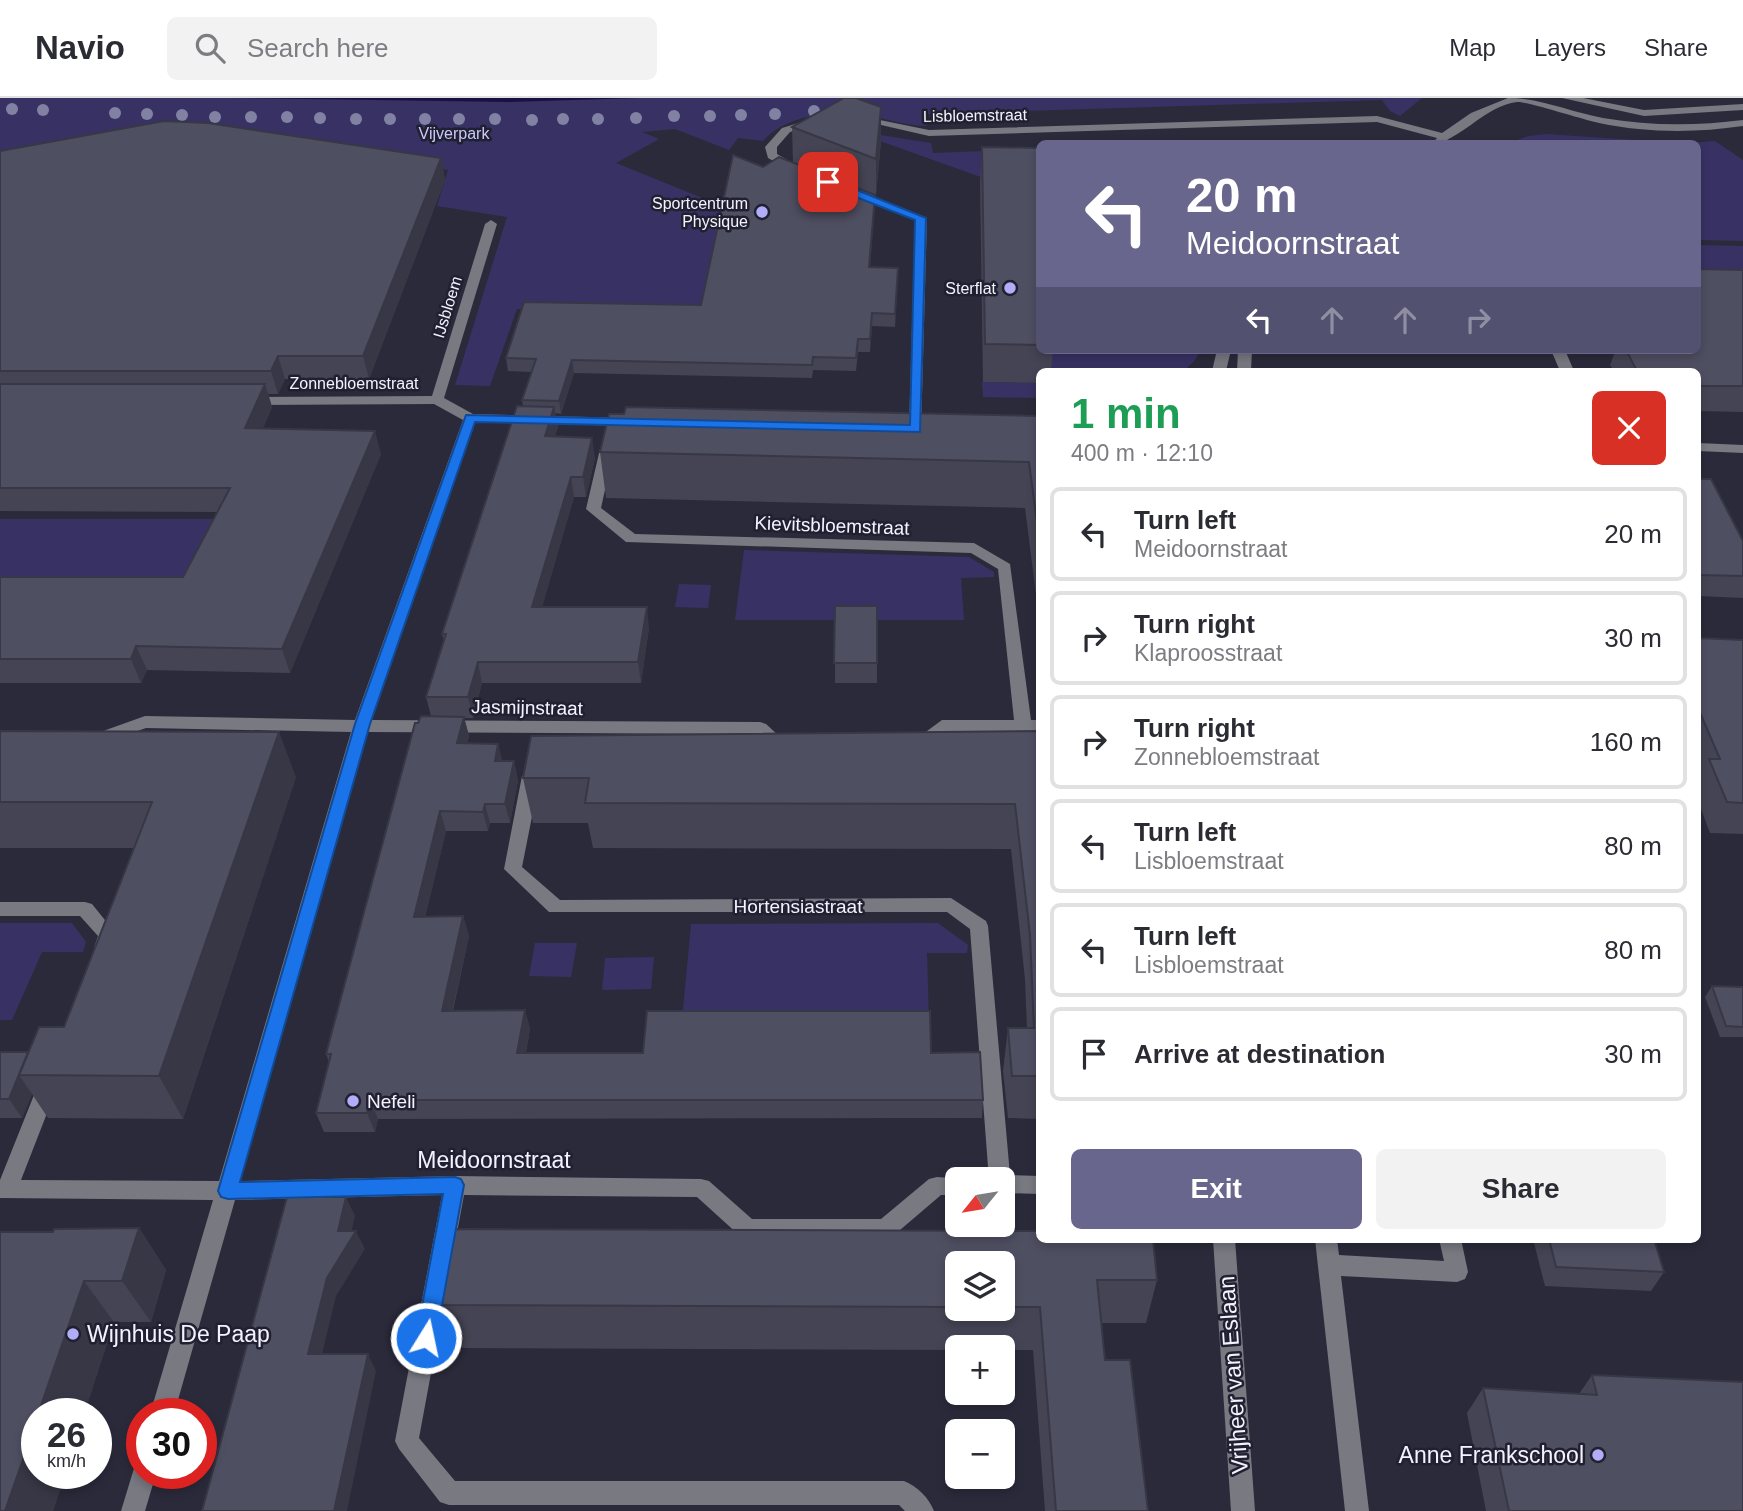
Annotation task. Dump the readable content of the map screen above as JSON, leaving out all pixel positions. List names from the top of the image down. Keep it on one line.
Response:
{"streets":{"street":["Lisbloemstraat","IJsbloem","Zonnebloemstraat","Kievitsbloemstraat","Jasmijnstraat","Hortensiastraat","Meidoornstraat","Vrijheer van Eslaan"]},"crossings":[["IJsbloem","Zonnebloemstraat"],["Zonnebloemstraat","Kievitsbloemstraat"],["Jasmijnstraat","Hortensiastraat"]],"parks":["Vijverpark"],"places":["Sportcentrum Physique","Sterflat","Nefeli","Wijnhuis De Paap","Anne Frankschool"],"north":"bottom left","page":{"header":"Navio","search":"Search here","nav":["Map","Layers","Share"],"turn":["20 m","Meidoornstraat"],"heading":["1 min","400 m · 12:10"],"list":[{"name":"Turn left","note":"Meidoornstraat","value":"20 m"},{"name":"Turn right","note":"Klaproosstraat","value":"30 m"},{"name":"Turn right","note":"Zonnebloemstraat","value":"160 m"},{"name":"Turn left","note":"Lisbloemstraat","value":"80 m"},{"name":"Turn left","note":"Lisbloemstraat","value":"80 m"},{"name":"Arrive at destination","value":"30 m"}],"buttons":["Exit","Share"],"map_buttons":["+","−"],"speed":"26 km/h","limit":"30"}}
